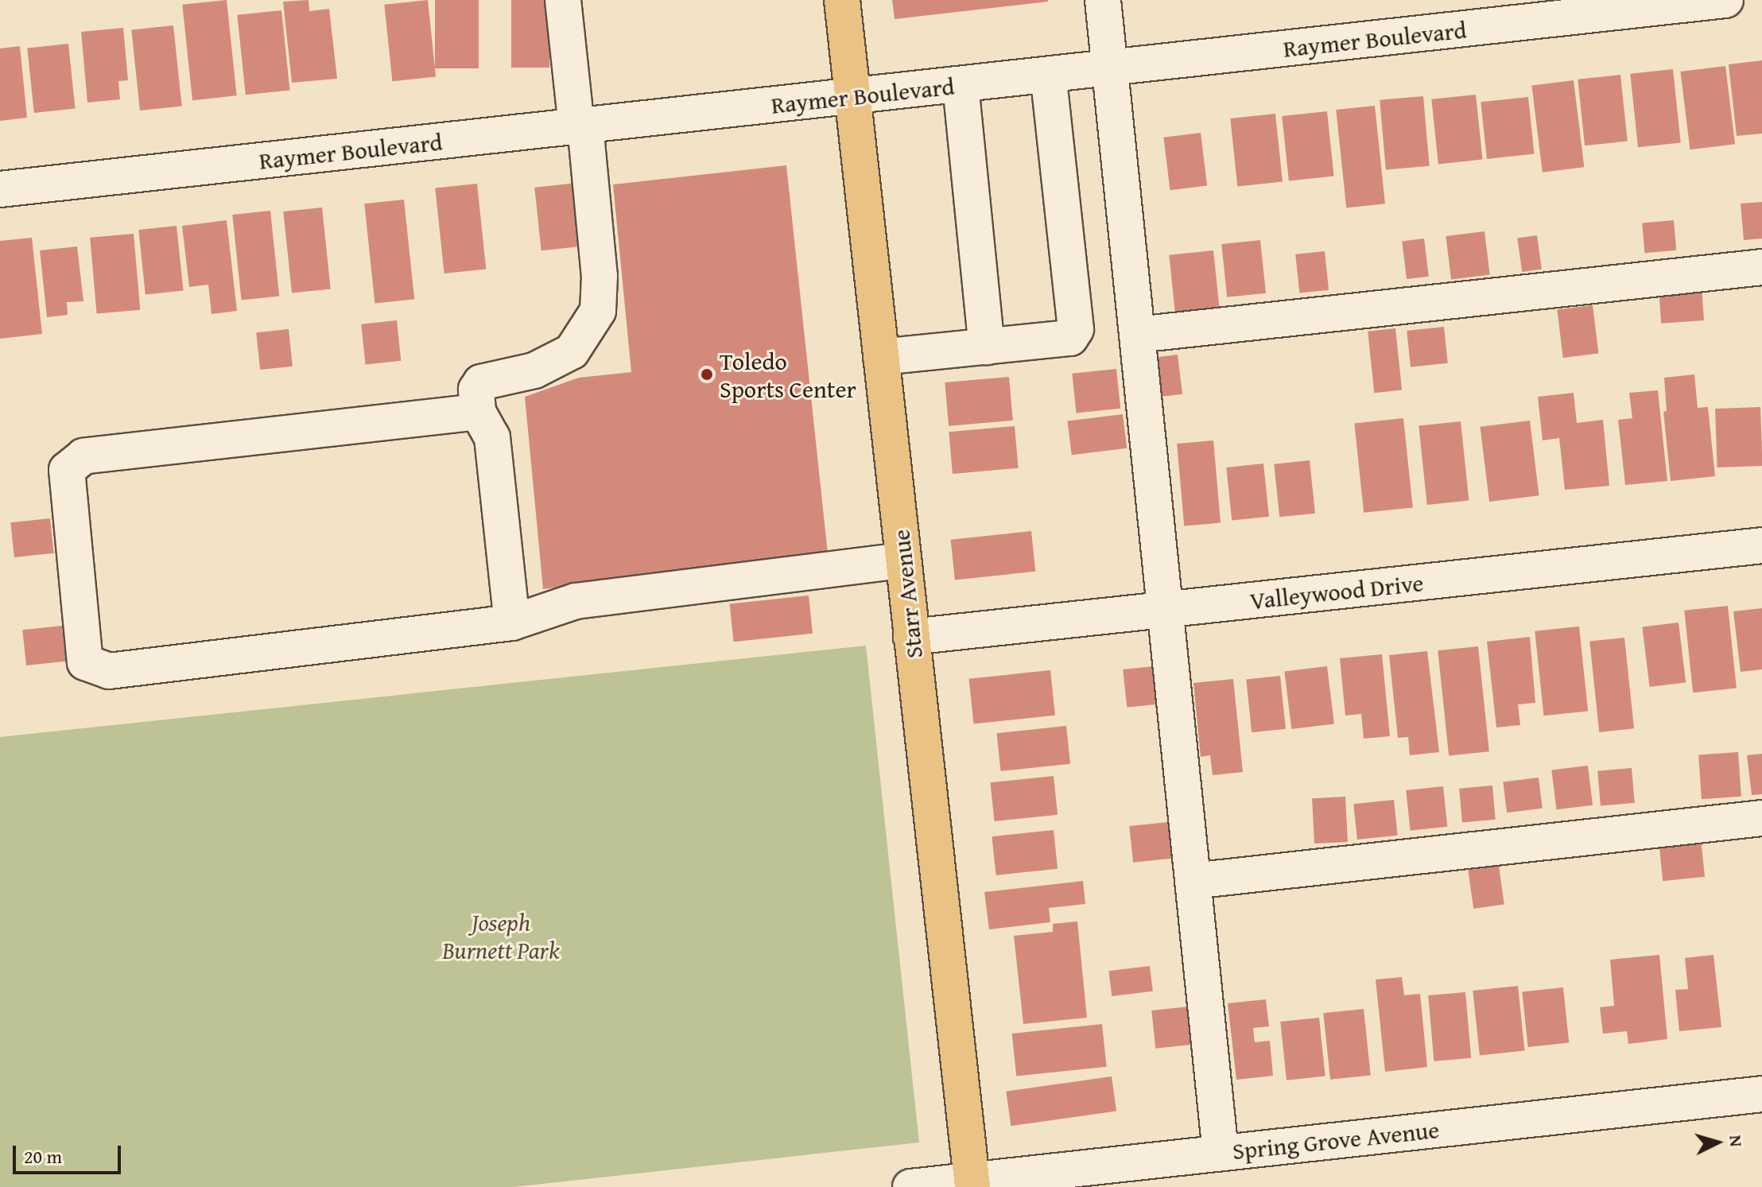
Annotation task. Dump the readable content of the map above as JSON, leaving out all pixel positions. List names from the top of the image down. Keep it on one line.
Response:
{"streets":{"main road":["Starr Avenue"],"street":["Raymer Boulevard","Valleywood Drive","Spring Grove Avenue"]},"crossings":[["Raymer Boulevard","Starr Avenue"],["Valleywood Drive","Starr Avenue"],["Starr Avenue","Spring Grove Avenue"]],"parks":["Joseph Burnett Park"],"places":["Toledo Sports Center"],"scale_bar":"20 m","north":"right"}
